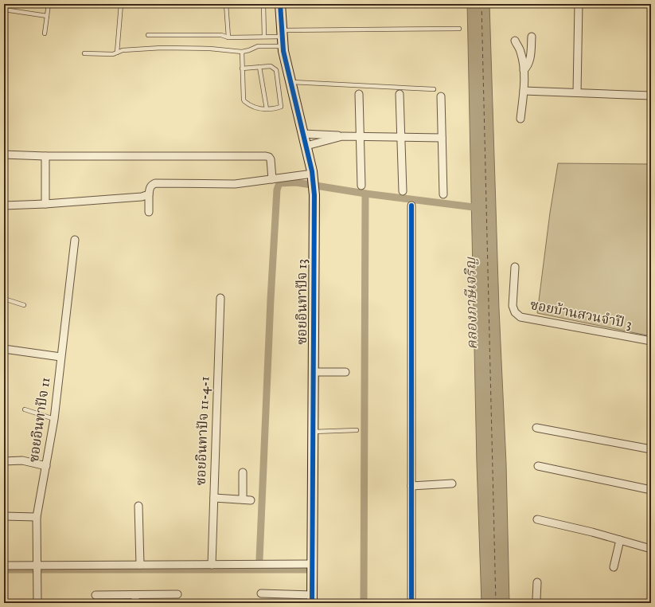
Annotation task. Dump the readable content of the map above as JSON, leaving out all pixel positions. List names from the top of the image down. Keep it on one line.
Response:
{"streets":{"street":["ซอยอินทาปัจ 13","ซอยบ้านสวนจำปี 3","ซอยอินทาปัจ 11","ซอยอินทาปัจ 11-4-1"]},"water":["คลองภาษีเจริญ"]}
